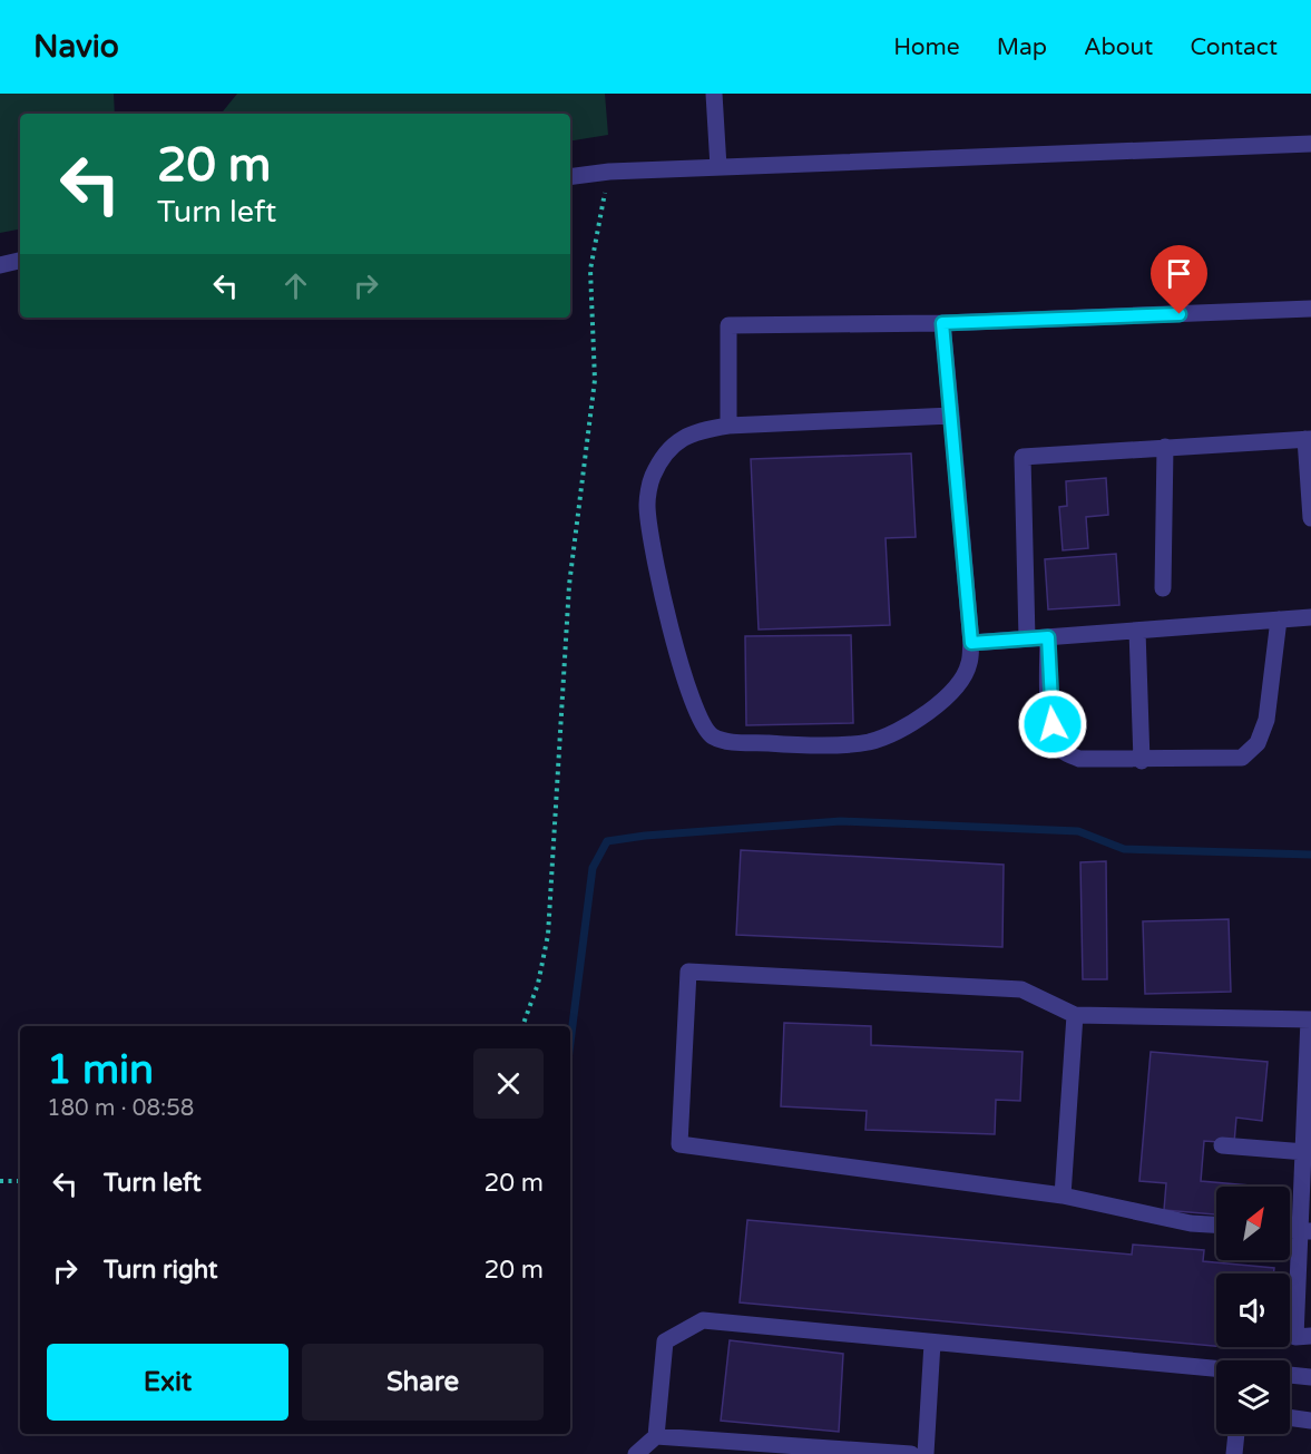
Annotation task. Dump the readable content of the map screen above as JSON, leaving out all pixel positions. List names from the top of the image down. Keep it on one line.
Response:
{"north":"top right","page":{"header":"Navio","nav":["Home","Map","About","Contact"],"turn":["20 m","Turn left"],"heading":["1 min","180 m · 08:58"],"list":[{"name":"Turn left","value":"20 m"},{"name":"Turn right","value":"20 m"}],"buttons":["Exit","Share"]}}
